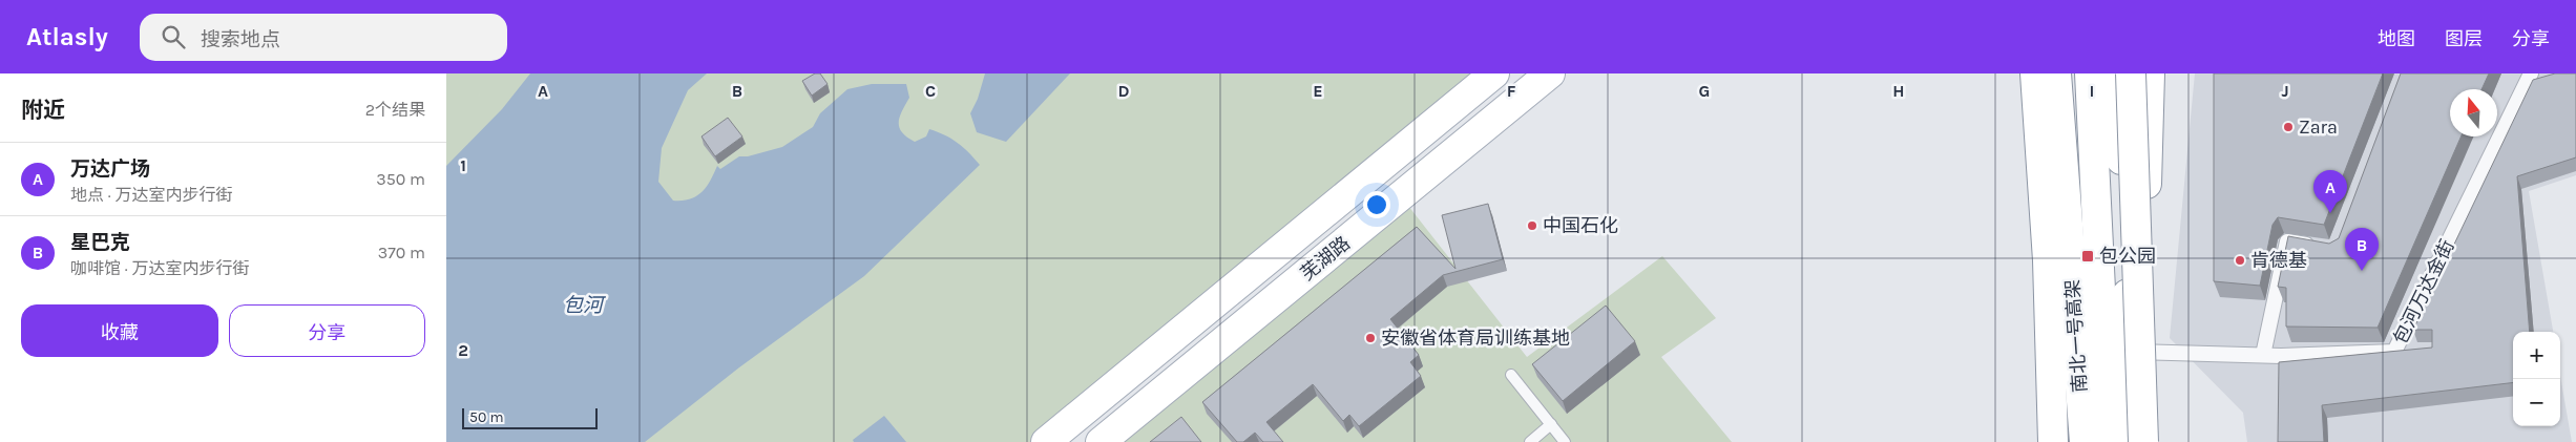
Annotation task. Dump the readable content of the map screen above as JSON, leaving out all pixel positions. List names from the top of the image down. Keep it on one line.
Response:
{"streets":{"main road":["芜湖路","南北一号高架"],"street":["包河万达金街"]},"water":["包河"],"places":{"other":["Zara","中国石化","肯德基","安徽省体育局训练基地"],"transit":["包公园"]},"scale_bar":"50 m","north":"top","page":{"header":"Atlasly","search":"搜索地点","nav":["地图","图层","分享"],"heading":["附近","2个结果"],"list":[{"mark":"A","name":"万达广场","note":"地点 · 万达室内步行街","value":"350 m"},{"mark":"B","name":"星巴克","note":"咖啡馆 · 万达室内步行街","value":"370 m"}],"pins":["A","B"],"buttons":["收藏","分享"],"map_buttons":["+","−"],"scale":"50 m"},"grid":{"columns":["A","B","C","D","E","F","G","H","I","J"],"rows":["1","2"]}}
